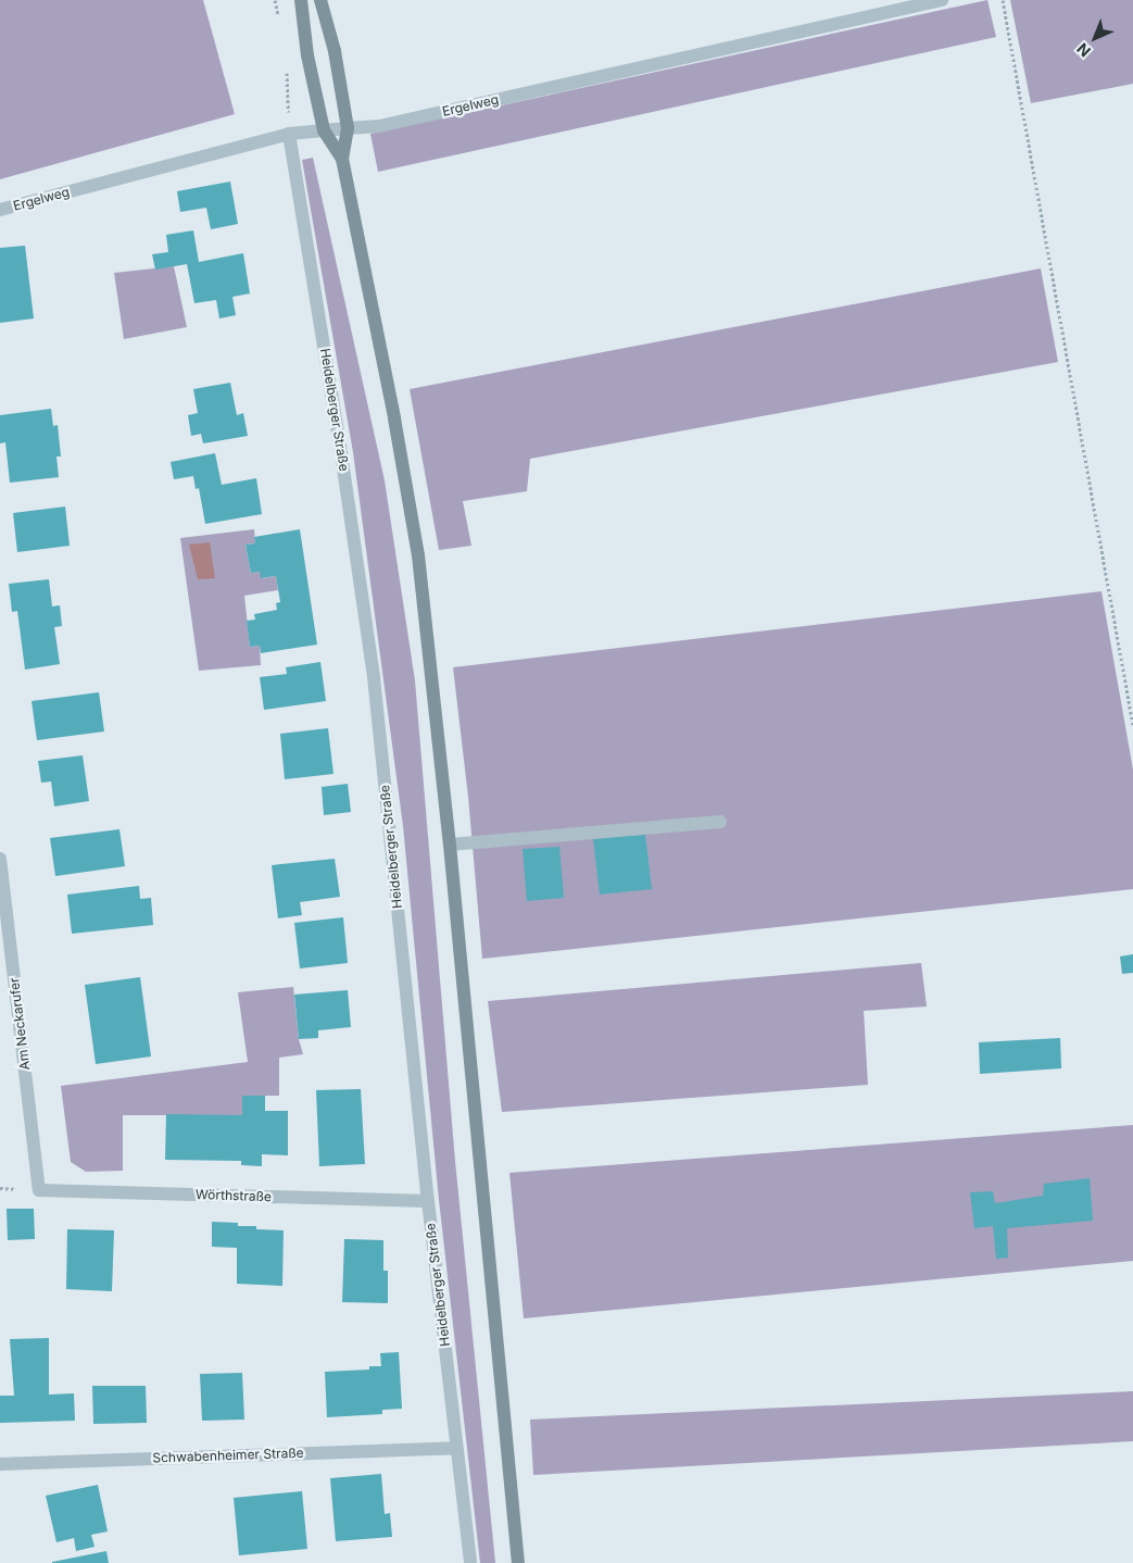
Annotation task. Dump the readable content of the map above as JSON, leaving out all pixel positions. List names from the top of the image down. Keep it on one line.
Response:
{"streets":{"street":["Ergelweg","Heidelberger Straße","Am Neckarufer","Wörthstraße","Schwabenheimer Straße"]},"crossings":[["Ergelweg","Heidelberger Straße"],["Heidelberger Straße","Wörthstraße"],["Heidelberger Straße","Schwabenheimer Straße"],["Am Neckarufer","Wörthstraße"]],"north":"bottom left"}
